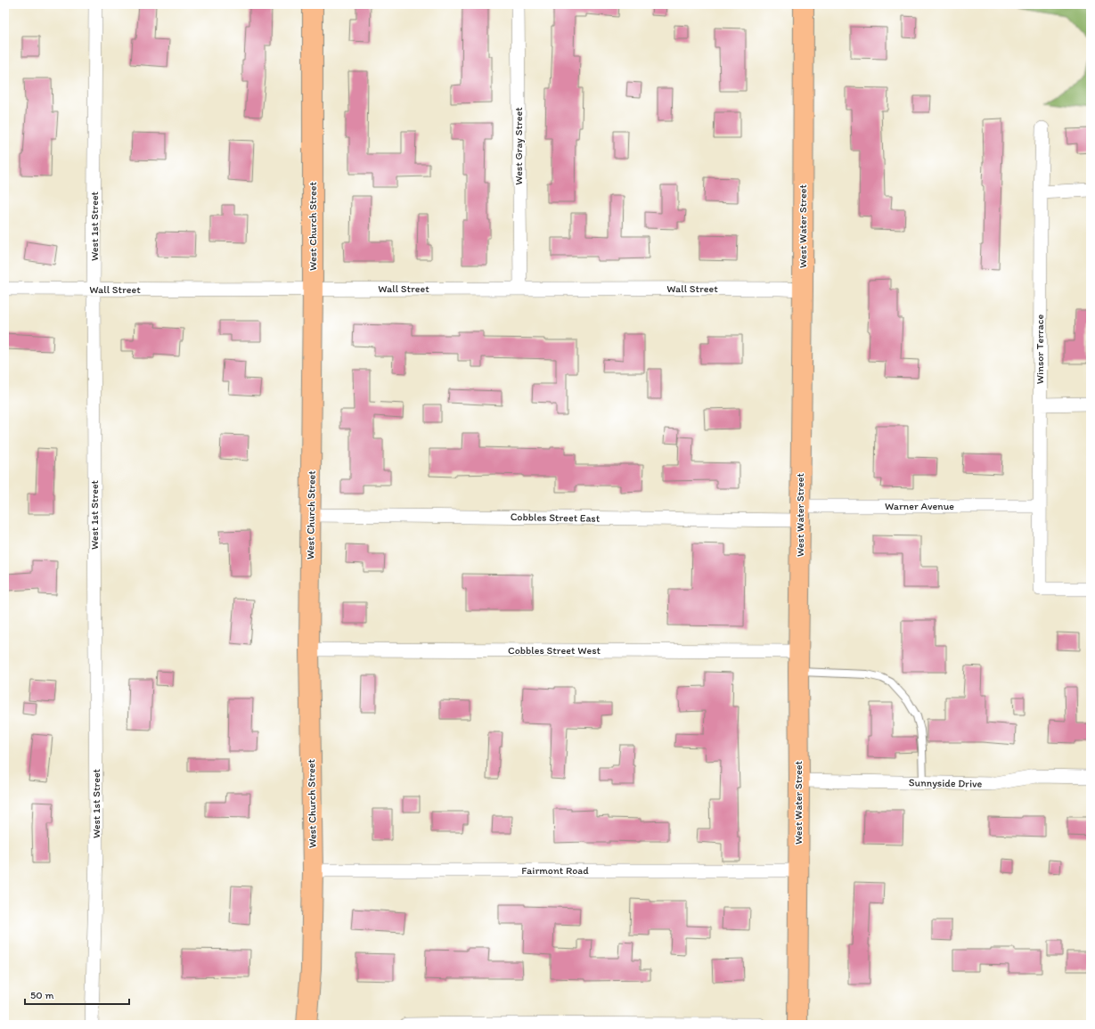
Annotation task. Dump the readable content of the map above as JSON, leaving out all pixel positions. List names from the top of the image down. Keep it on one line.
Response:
{"streets":{"main road":["West Church Street","West Water Street"],"street":["West Gray Street","West 1st Street","Wall Street","Winsor Terrace","Warner Avenue","Cobbles Street East","Cobbles Street West","Sunnyside Drive","Fairmont Road"]},"crossings":[["West Gray Street","Wall Street"],["West 1st Street","Wall Street"],["West Church Street","Wall Street"],["West Church Street","Cobbles Street East"],["West Church Street","Cobbles Street West"],["West Church Street","Fairmont Road"],["West Water Street","Wall Street"],["West Water Street","Warner Avenue"],["West Water Street","Cobbles Street East"],["West Water Street","Cobbles Street West"],["West Water Street","Sunnyside Drive"],["West Water Street","Fairmont Road"],["Winsor Terrace","Warner Avenue"],["Warner Avenue","Cobbles Street East"]],"scale_bar":"50 m"}
